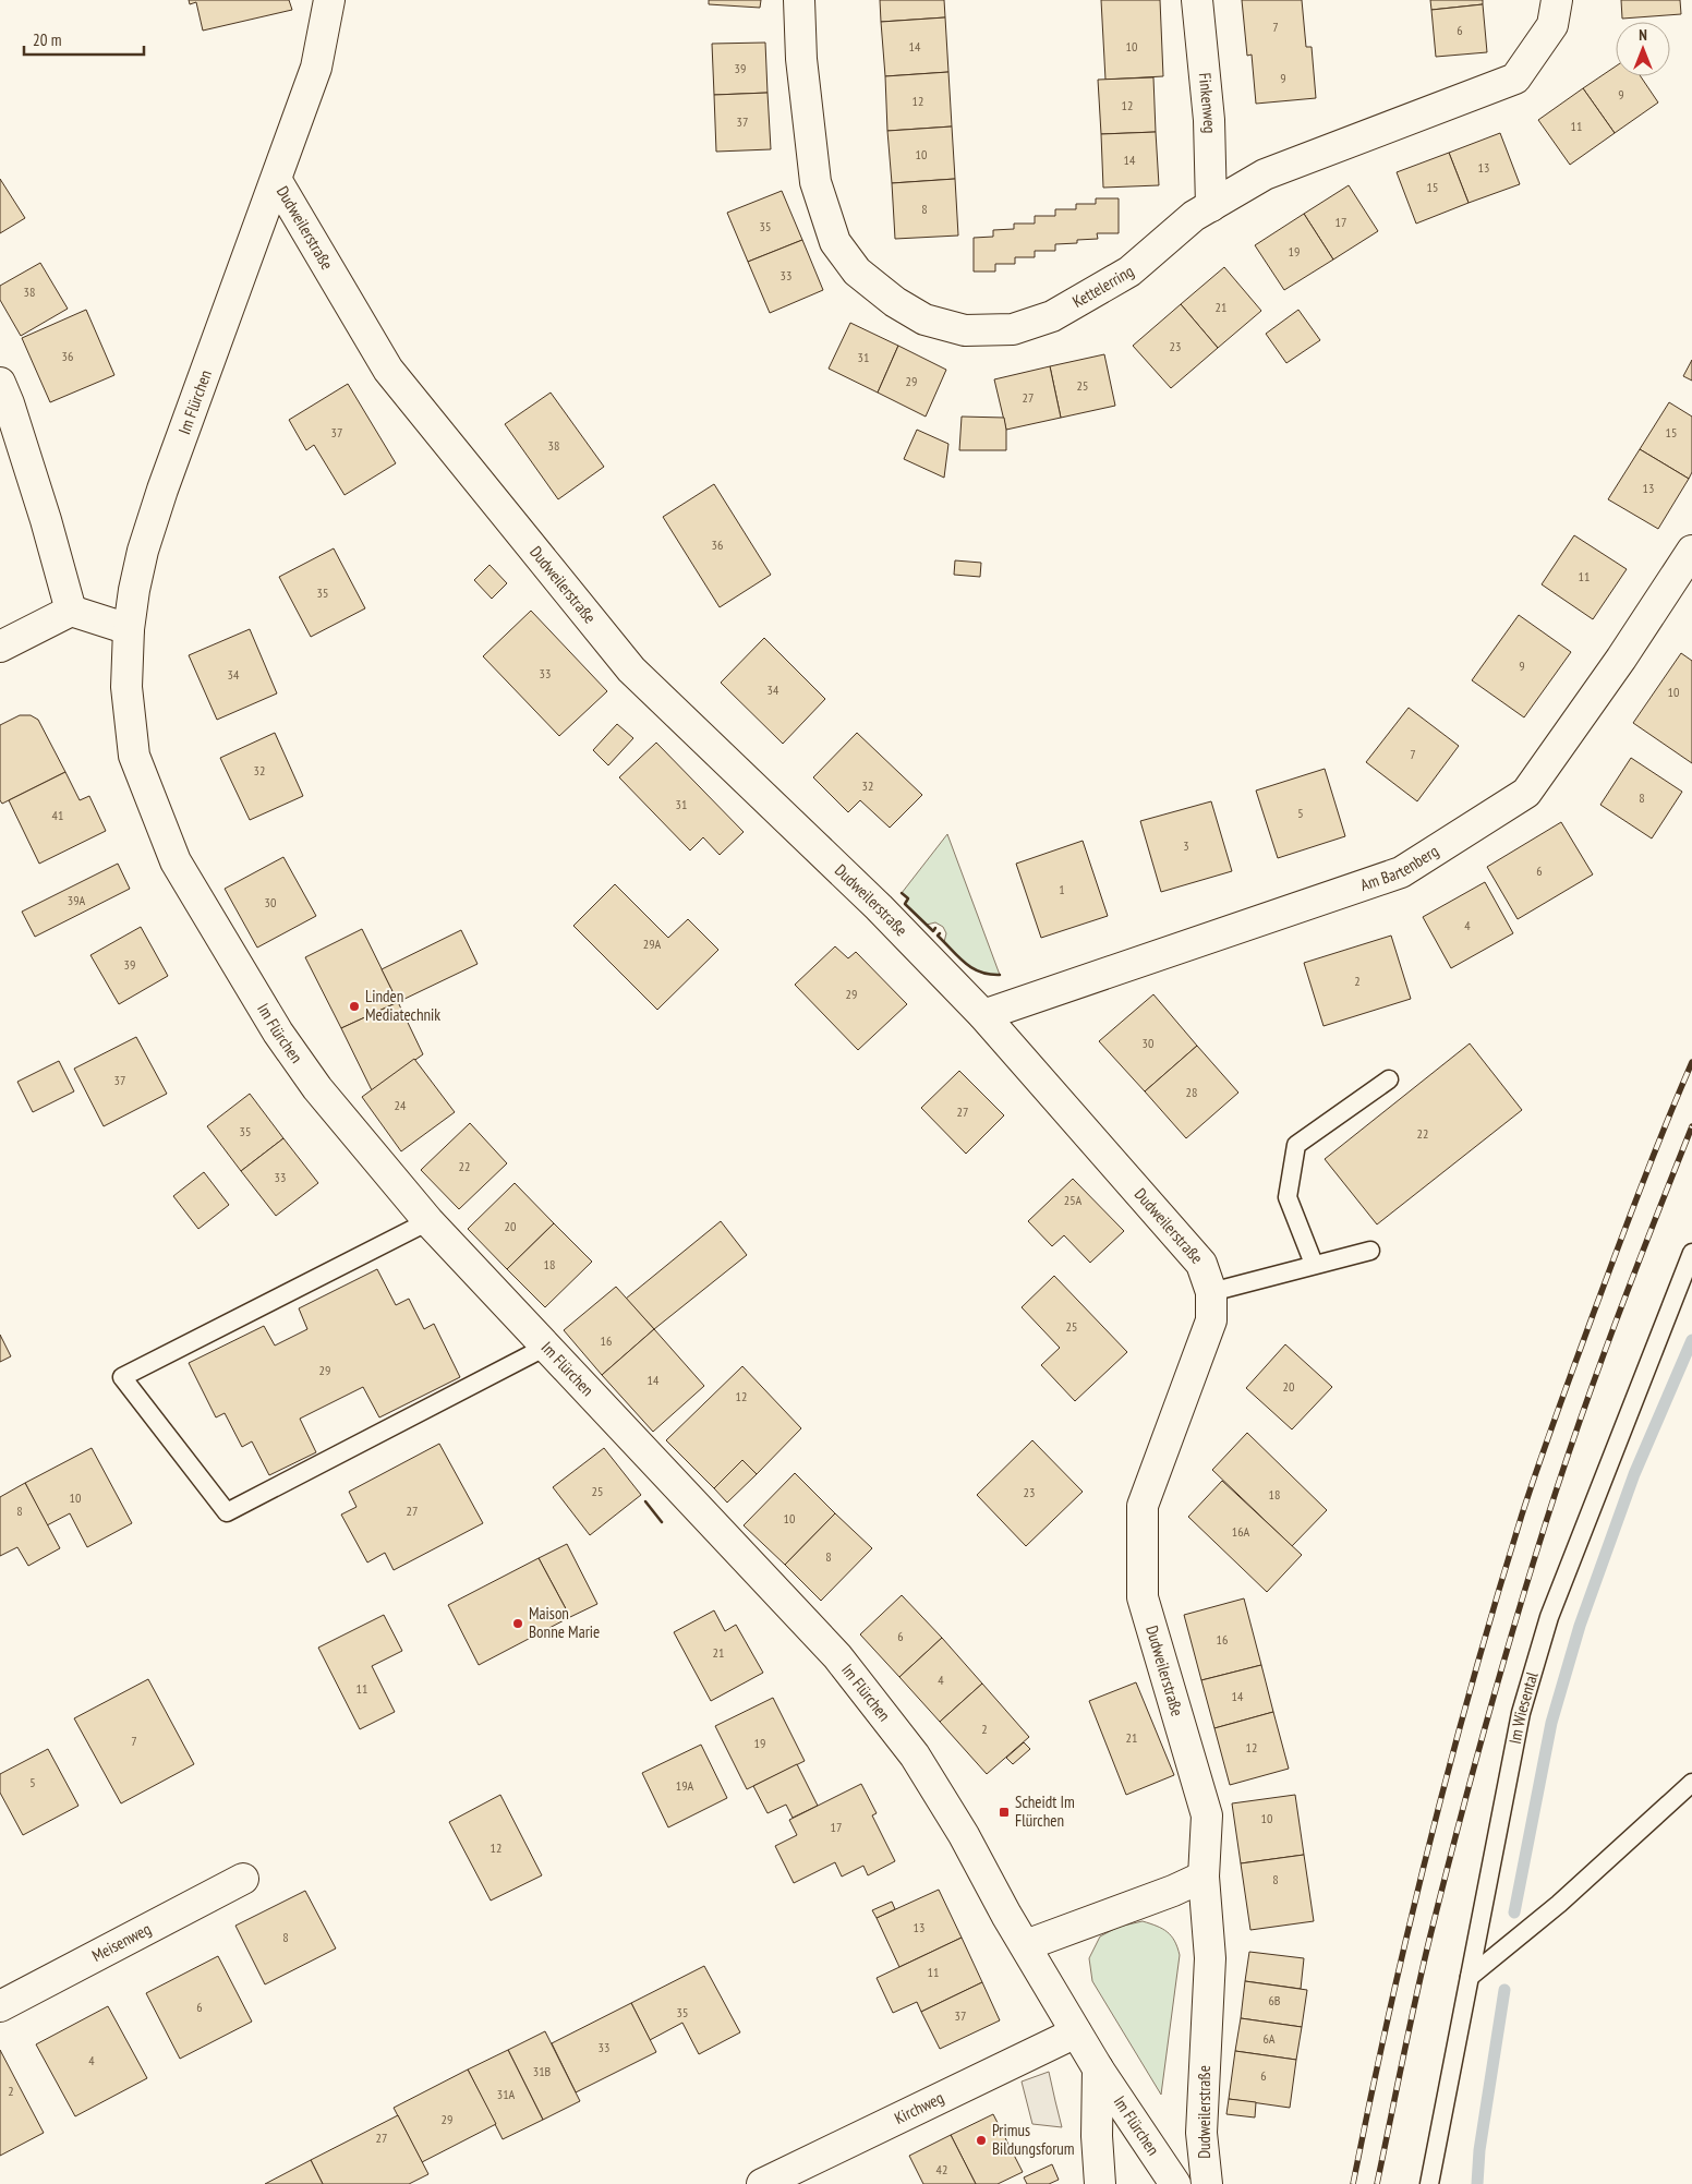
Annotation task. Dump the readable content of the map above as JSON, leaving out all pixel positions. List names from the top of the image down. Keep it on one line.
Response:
{"streets":{"street":["Finkenweg","Dudweilerstraße","Kettelerring","Im Flürchen","Am Bartenberg","Meisenweg","Kirchweg"],"lane":["Im Wiesental"]},"crossings":[["Finkenweg","Kettelerring"],["Dudweilerstraße","Im Flürchen"],["Dudweilerstraße","Am Bartenberg"],["Im Flürchen","Kirchweg"]],"places":{"other":["Linden Mediatechnik","Maison Bonne Marie","Primus Bildungsforum"],"transit":["Scheidt Im Flürchen"]},"house_numbers":["7","6","14","10","39","9","9","12","12","37","11","10","14","13","15","8","17","35","19","33","38","21","23","36","31","29","25","27","37","15","38","13","36","11","35","9","33","34","34","10","7","32","32","8","31","5","41","3","6","1","39A","30","4","29A","39","2","29","30","37","28","24","27","35","22","22","33","25A","20","18","25","16","29","14","20","12","25","23","18","10","8","27","10","16A","8","6","16","21","4","11","14","2","21","7","19","12","5","19A","10","17","12","8","13","8","11","6B","6","35","37","6A","33","4","31B","6","2","31A","29","27","42"],"scale_bar":"20 m","north":"top"}
